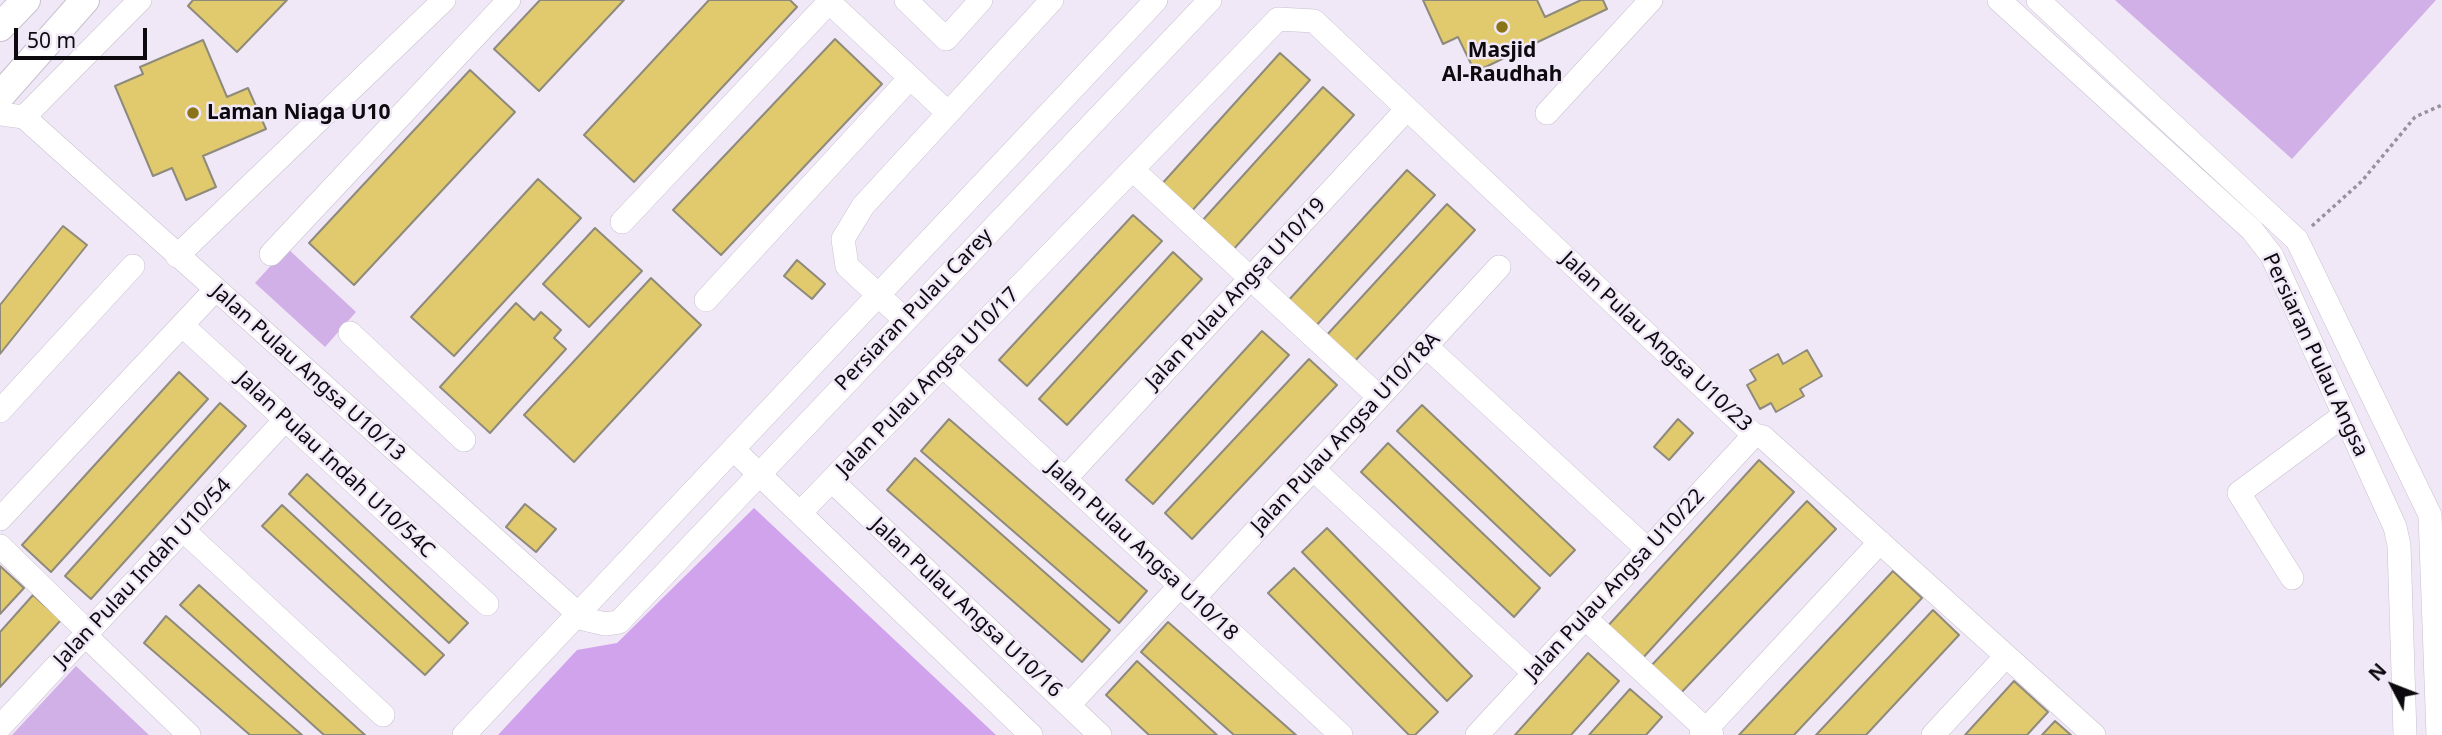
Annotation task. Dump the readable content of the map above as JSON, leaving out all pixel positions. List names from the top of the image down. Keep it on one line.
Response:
{"streets":{"street":["Jalan Pulau Angsa U10/19","Persiaran Pulau Carey","Jalan Pulau Angsa U10/23","Persiaran Pulau Angsa","Jalan Pulau Angsa U10/13","Jalan Pulau Angsa U10/17","Jalan Pulau Angsa U10/18A","Jalan Pulau Indah U10/54C","Jalan Pulau Angsa U10/18","Jalan Pulau Indah U10/54","Jalan Pulau Angsa U10/22","Jalan Pulau Angsa U10/16"]},"crossings":[["Jalan Pulau Angsa U10/19","Jalan Pulau Angsa U10/23"],["Jalan Pulau Angsa U10/19","Jalan Pulau Angsa U10/18"],["Persiaran Pulau Carey","Jalan Pulau Angsa U10/13"],["Jalan Pulau Angsa U10/23","Jalan Pulau Angsa U10/17"],["Jalan Pulau Angsa U10/23","Jalan Pulau Angsa U10/22"],["Jalan Pulau Angsa U10/17","Jalan Pulau Angsa U10/18"],["Jalan Pulau Angsa U10/17","Jalan Pulau Angsa U10/16"],["Jalan Pulau Angsa U10/18A","Jalan Pulau Angsa U10/18"],["Jalan Pulau Angsa U10/18A","Jalan Pulau Angsa U10/16"],["Jalan Pulau Indah U10/54C","Jalan Pulau Indah U10/54"]],"places":["Masjid Al-Raudhah","Laman Niaga U10"],"scale_bar":"50 m","north":"top left"}
